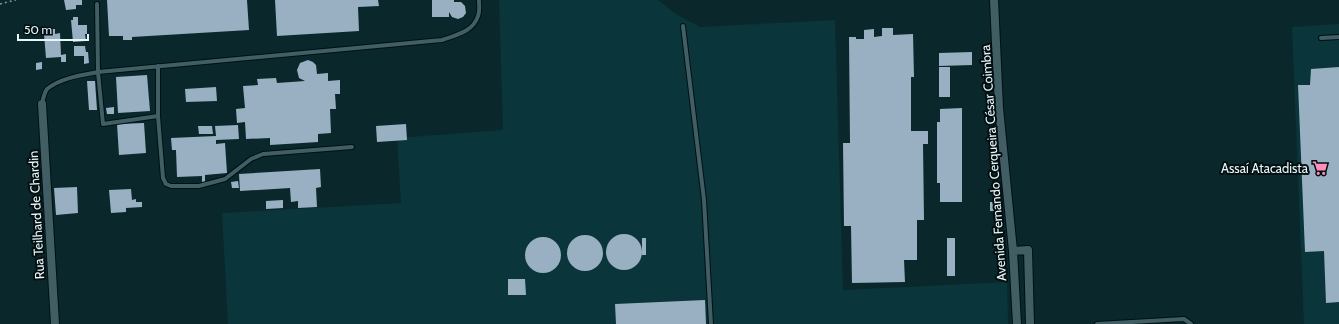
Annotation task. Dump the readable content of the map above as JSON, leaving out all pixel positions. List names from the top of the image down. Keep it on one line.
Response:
{"streets":{"street":["Avenida Fernando Cerqueira César Coimbra","Rua Teilhard de Chardin"]},"places":{"supermarket":["Assaí Atacadista"]},"scale_bar":"50 m"}
